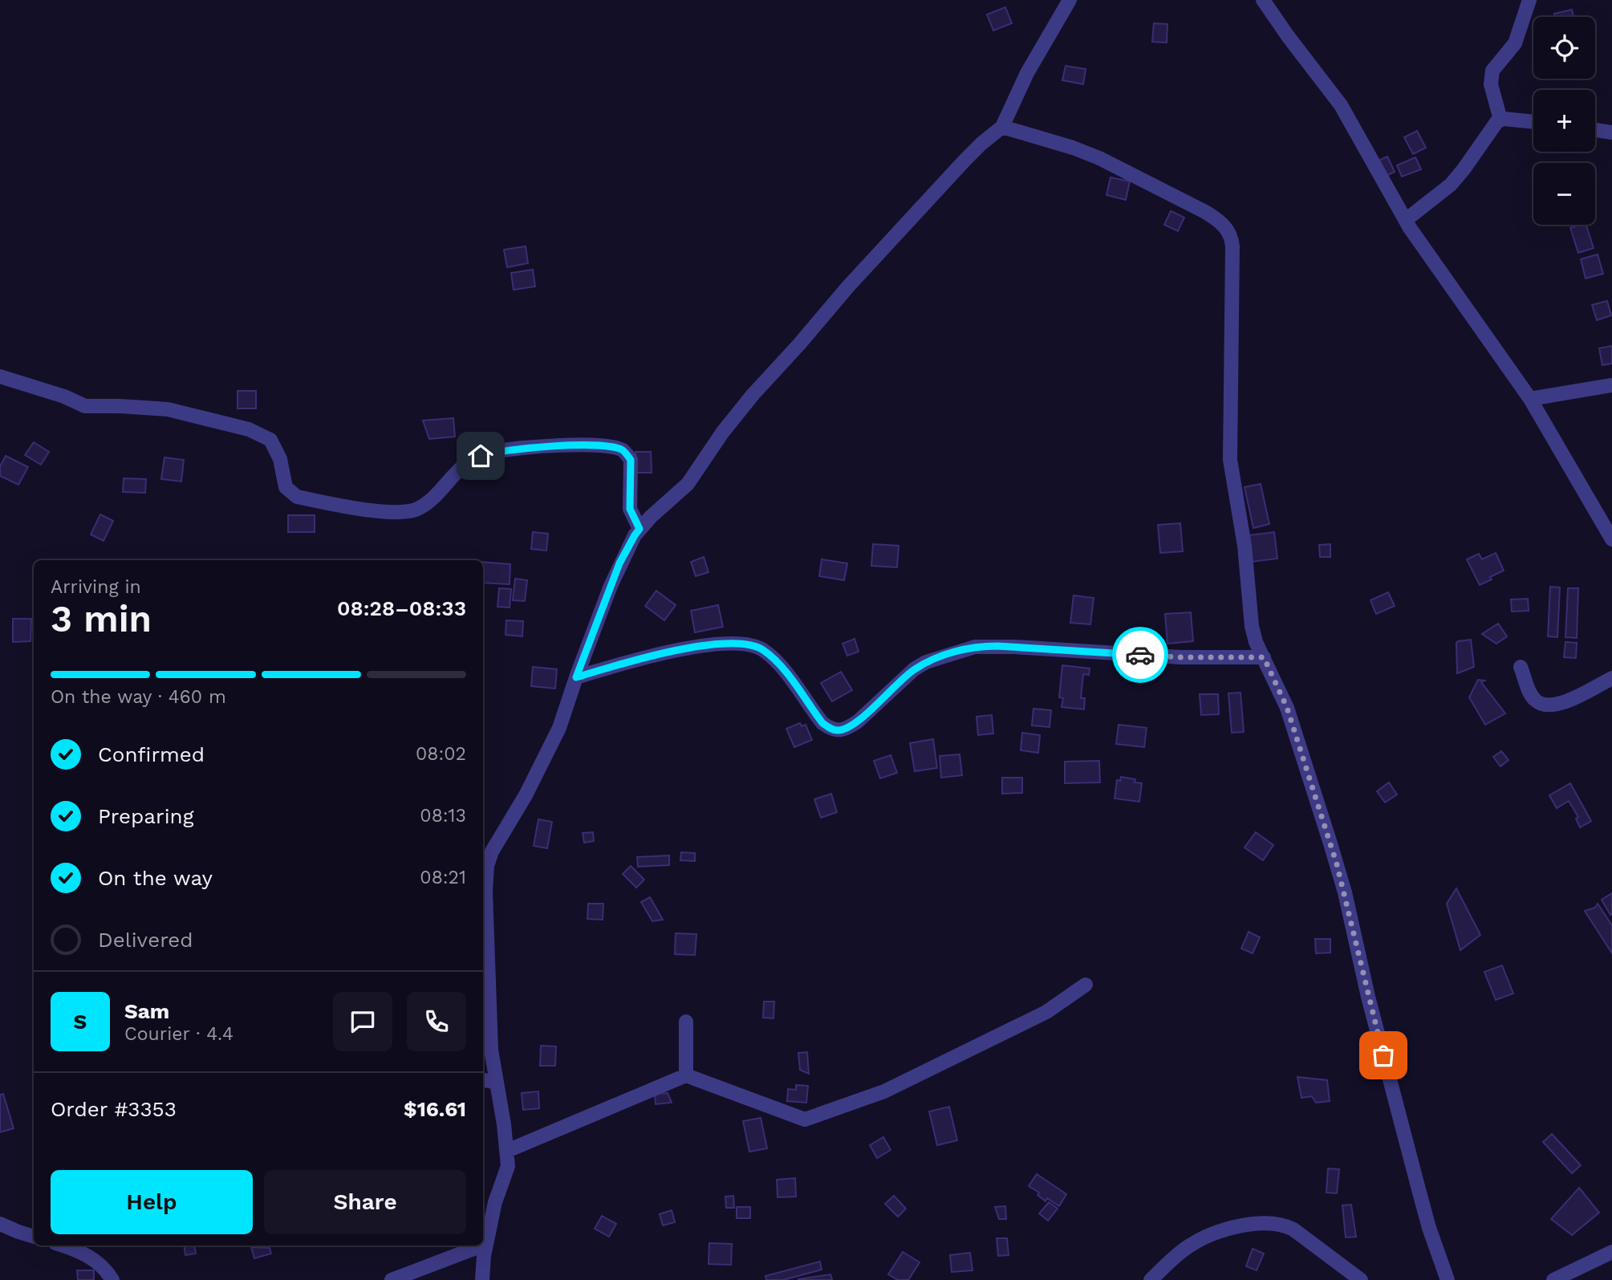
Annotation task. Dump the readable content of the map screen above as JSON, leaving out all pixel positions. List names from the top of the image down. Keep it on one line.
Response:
{"page":{"map_buttons":["+","−"],"heading":["3 min","Arriving in","08:28–08:33"],"panel":["Sam","Courier · 4.4","Order #3353","$16.61"],"bar":"On the way · 460 m","list":[["Confirmed","08:02"],["Preparing","08:13"],["On the way","08:21"],"Delivered"],"round":"S","buttons":["Help","Share"]}}
